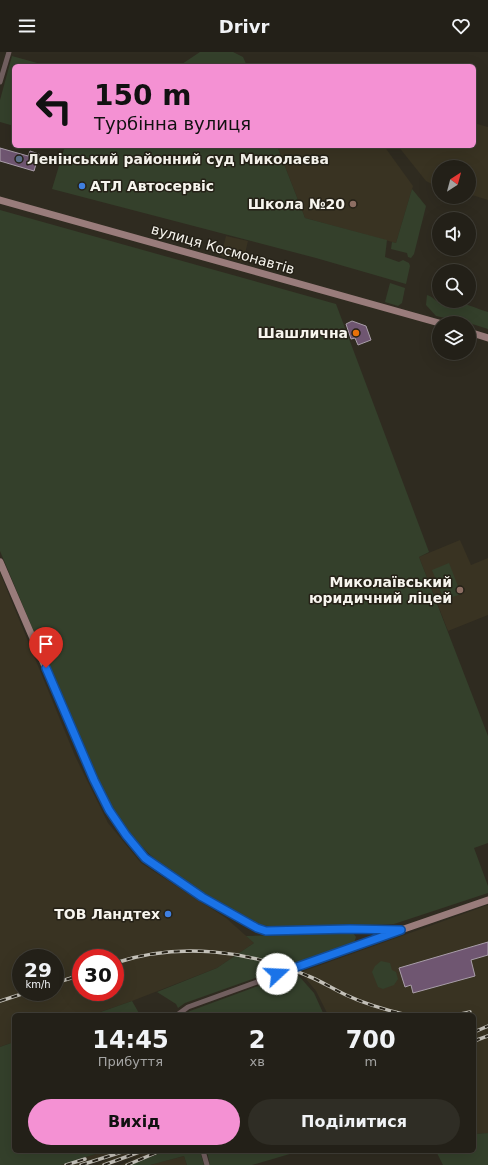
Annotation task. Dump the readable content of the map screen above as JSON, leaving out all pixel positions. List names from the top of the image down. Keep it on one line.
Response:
{"streets":{"street":["вулиця Космонавтів"]},"places":["Ленінський районний суд Миколаєва","АТЛ Автосервіс","Школа №20","Шашлична","Миколаївський юридичний ліцей","ТОВ Ландтех"],"north":"top right","page":{"header":"Drivr","turn":["150 m","Турбінна вулиця"],"speed":"29 km/h","limit":"30","eta":["14:45","Прибуття","2","хв","700","m"],"buttons":["Вихід","Поділитися"]}}
